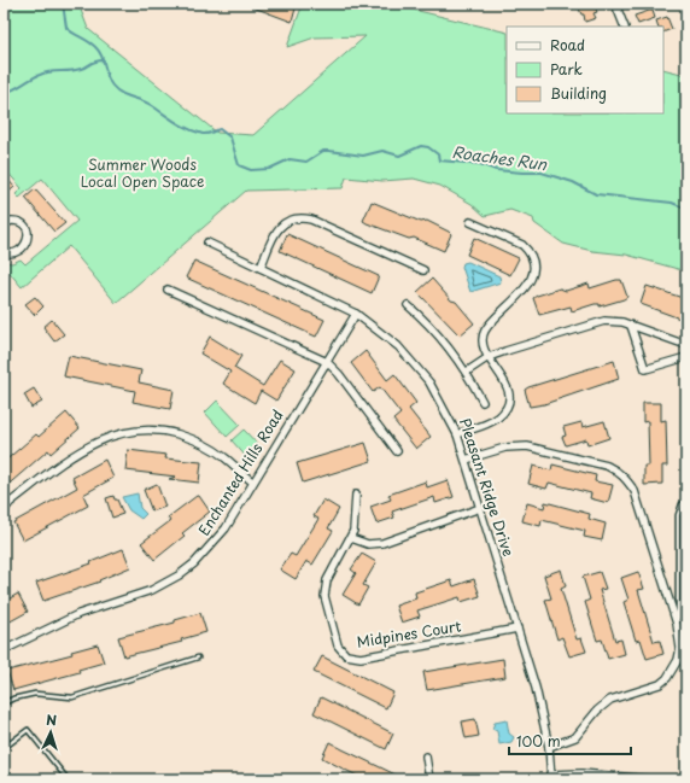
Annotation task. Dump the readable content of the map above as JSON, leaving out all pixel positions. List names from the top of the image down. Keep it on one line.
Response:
{"streets":{"street":["Enchanted Hills Road","Pleasant Ridge Drive","Midpines Court"]},"crossings":[["Enchanted Hills Road","Pleasant Ridge Drive"],["Pleasant Ridge Drive","Midpines Court"]],"water":["Roaches Run"],"parks":["Summer Woods Local Open Space"],"legend":["Road","Park","Building"],"scale_bar":"100 m","north":"top"}
